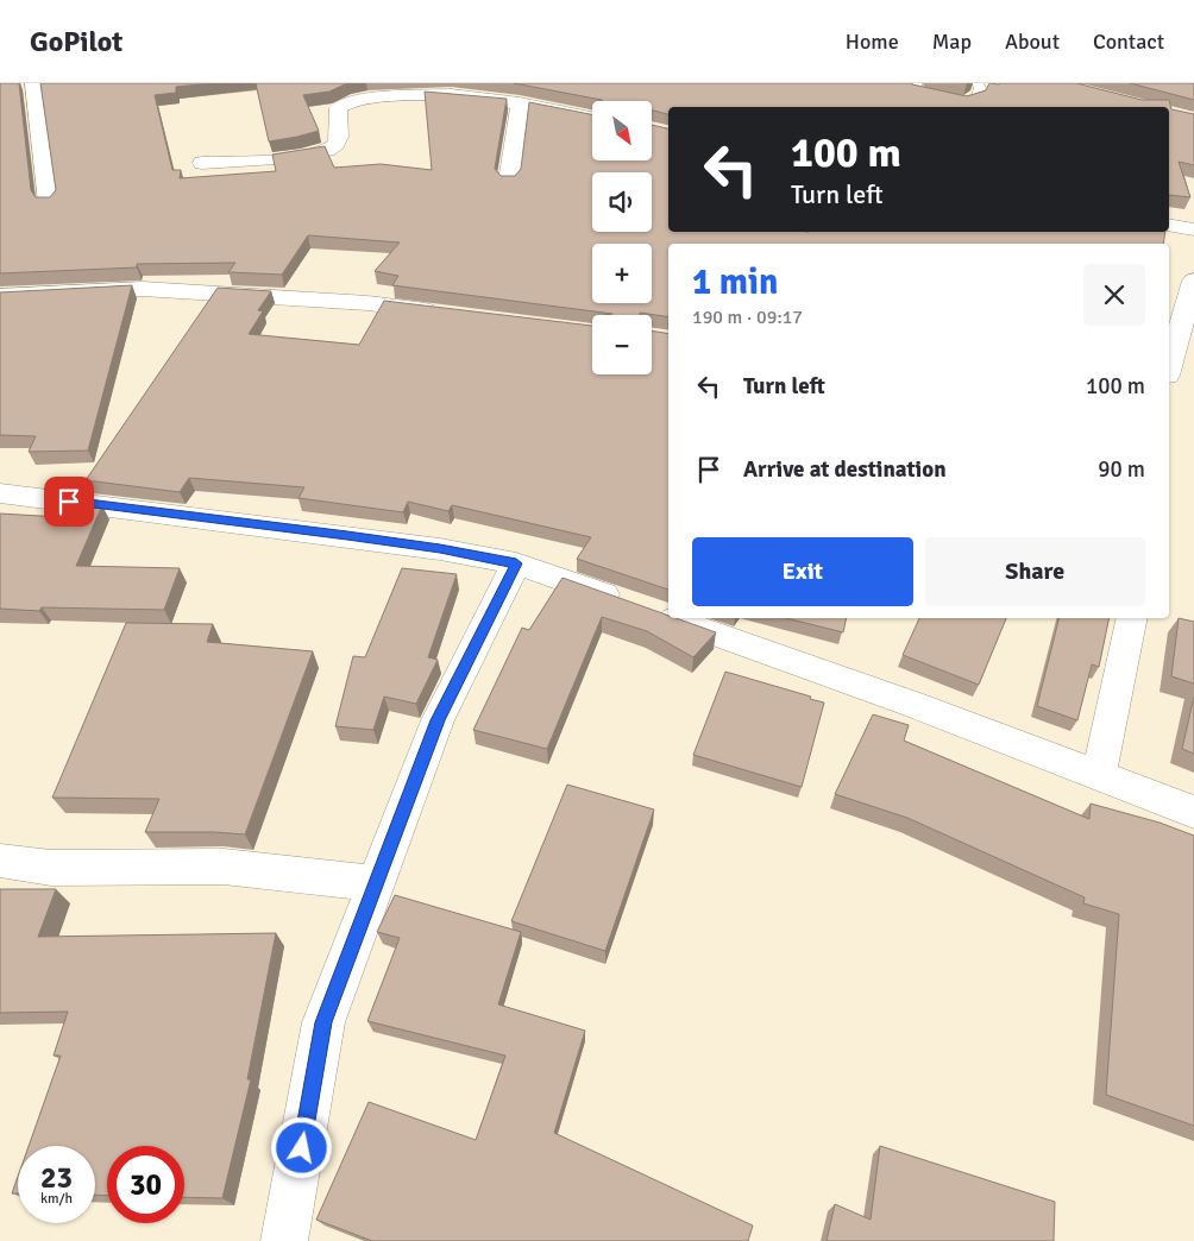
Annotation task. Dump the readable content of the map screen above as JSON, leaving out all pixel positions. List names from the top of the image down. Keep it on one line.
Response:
{"north":"bottom right","page":{"header":"GoPilot","nav":["Home","Map","About","Contact"],"map_buttons":["+","−"],"turn":["100 m","Turn left"],"heading":["1 min","190 m · 09:17"],"list":[{"name":"Turn left","value":"100 m"},{"name":"Arrive at destination","value":"90 m"}],"buttons":["Exit","Share"],"speed":"23 km/h","limit":"30"}}
